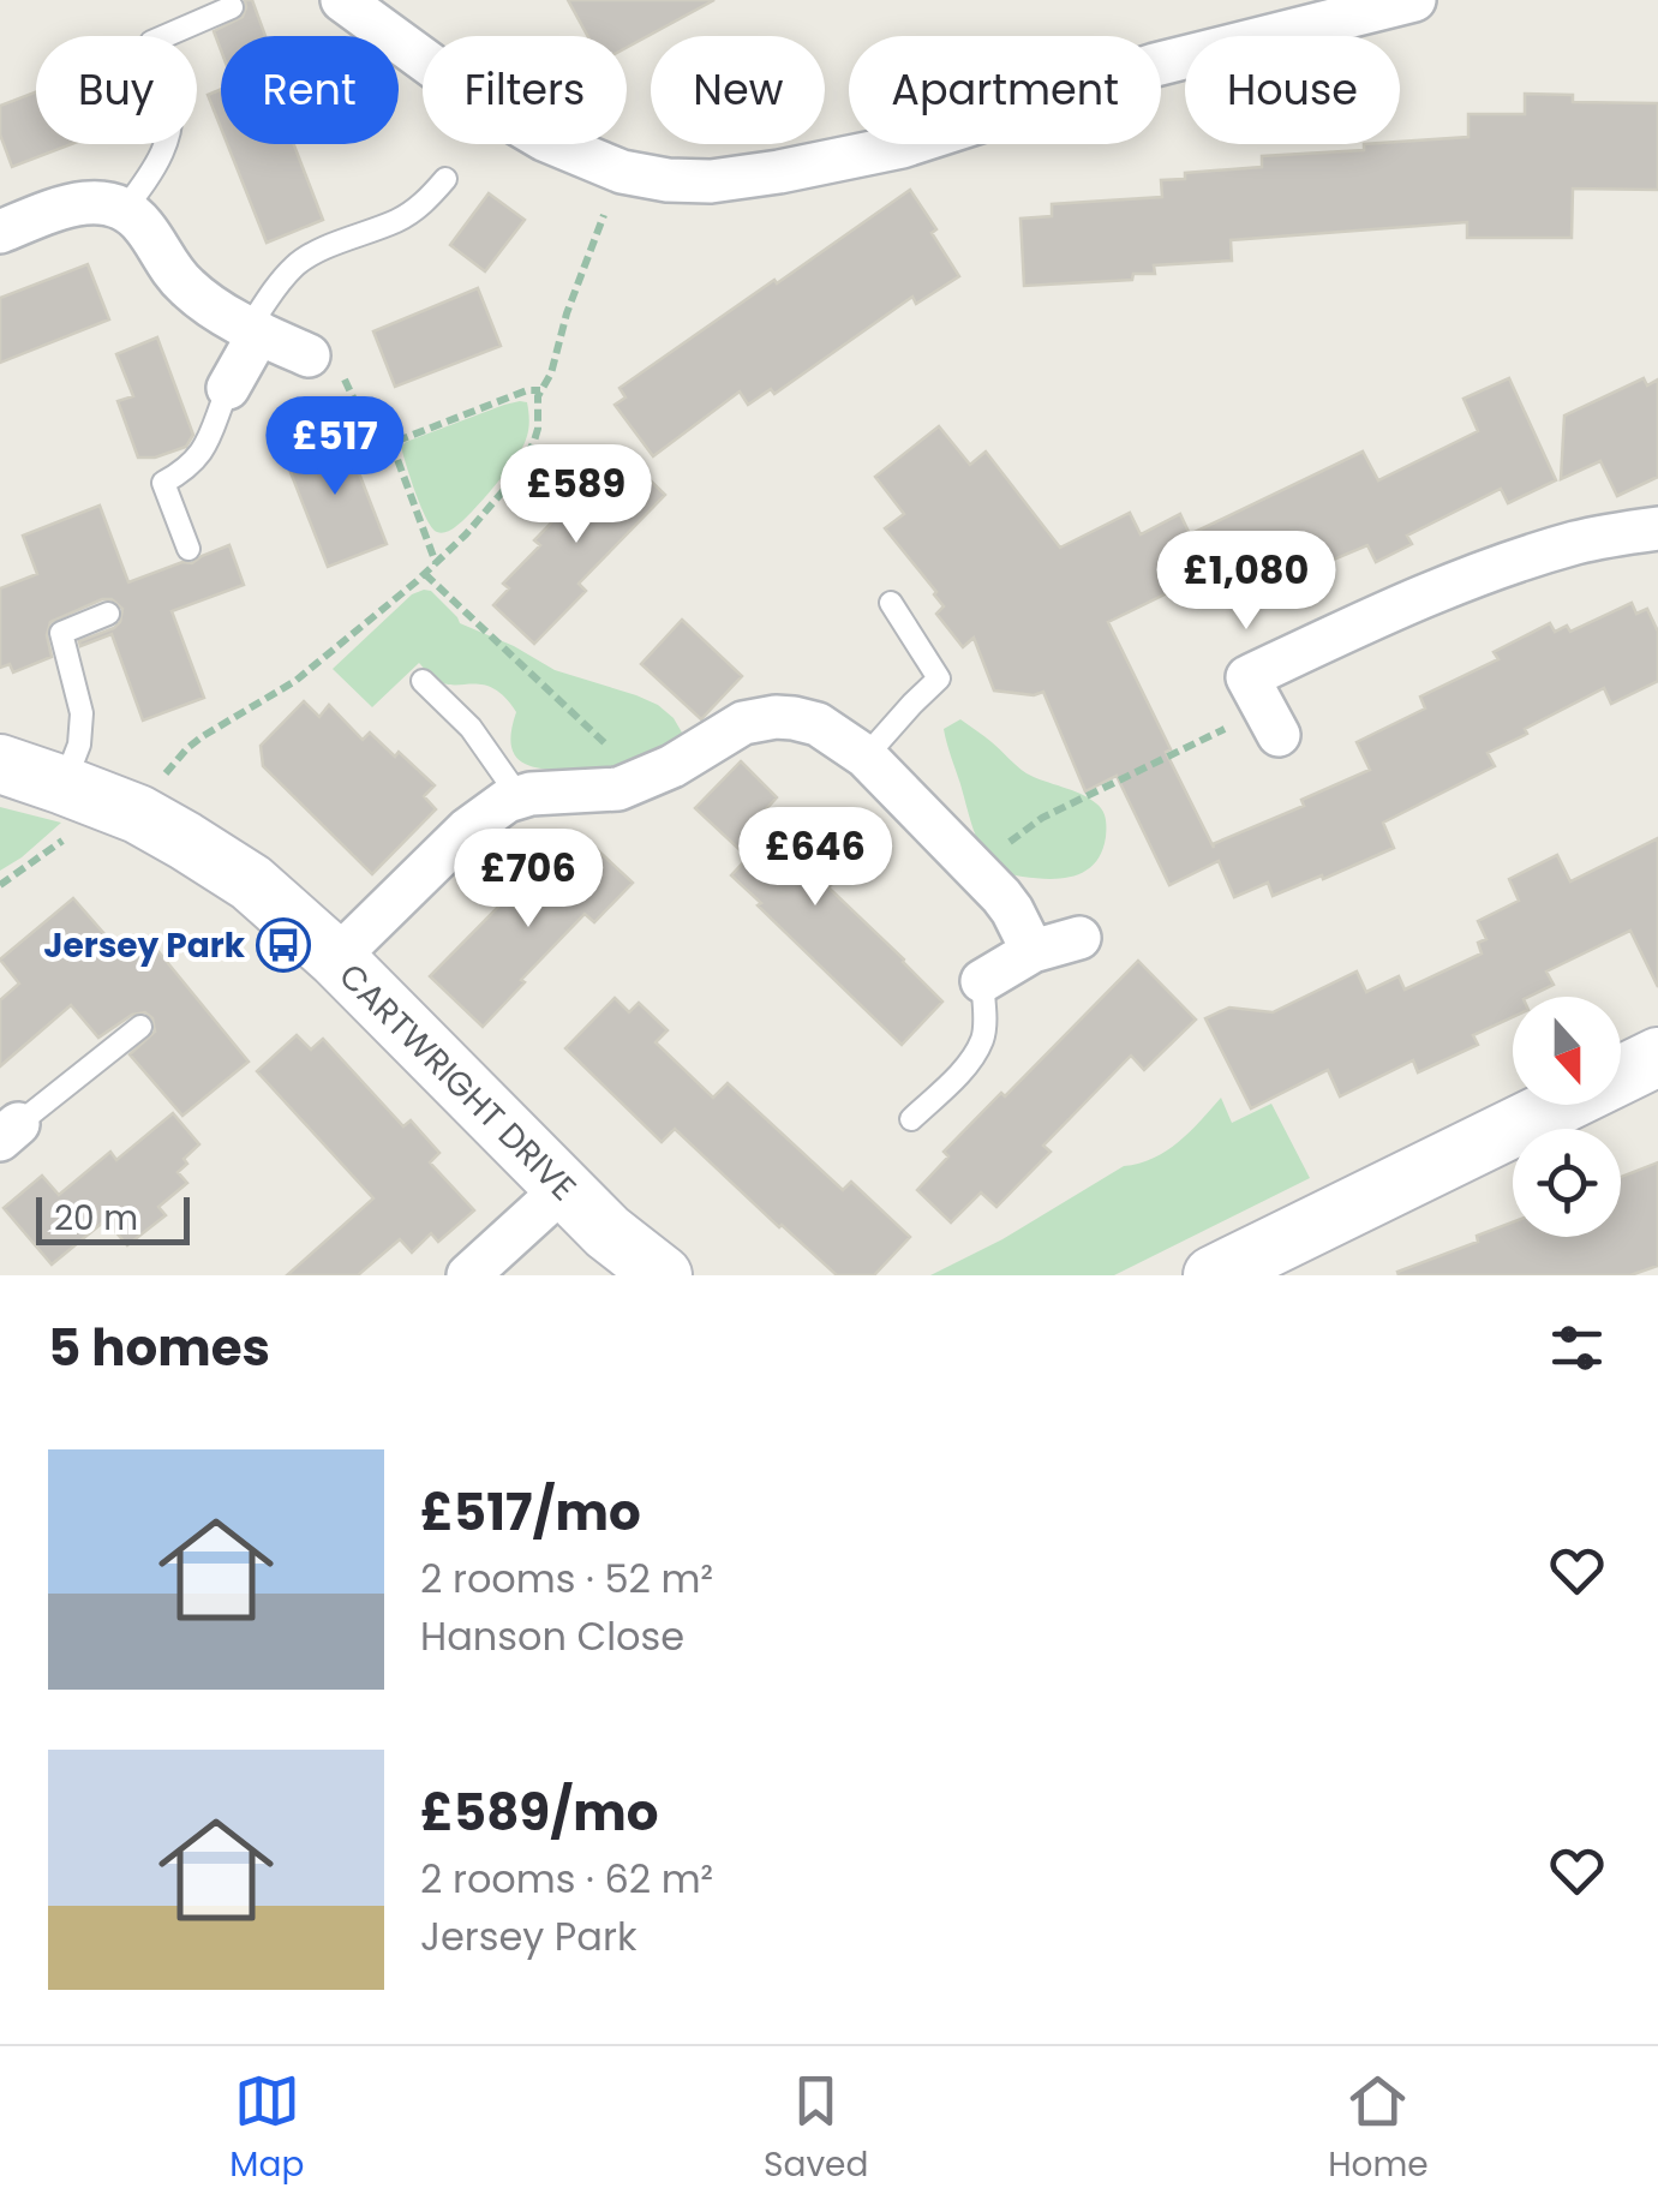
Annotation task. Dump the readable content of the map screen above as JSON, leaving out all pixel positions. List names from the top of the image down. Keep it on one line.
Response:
{"streets":{"street":["CARTWRIGHT DRIVE"]},"places":{"bus stop":["Jersey Park"]},"scale_bar":"20 m","north":"bottom","page":{"chip":["Buy","Rent","Filters","New","Apartment","House"],"price":["£517","£589","£1,080","£646","£706"],"scale":"20 m","heading":"5 homes","list":[{"name":"£517/mo","note":"2 rooms · 52 m² · Hanson Close"},{"name":"£589/mo","note":"2 rooms · 62 m² · Jersey Park"}],"tabs":["Map","Saved","Home"]}}
